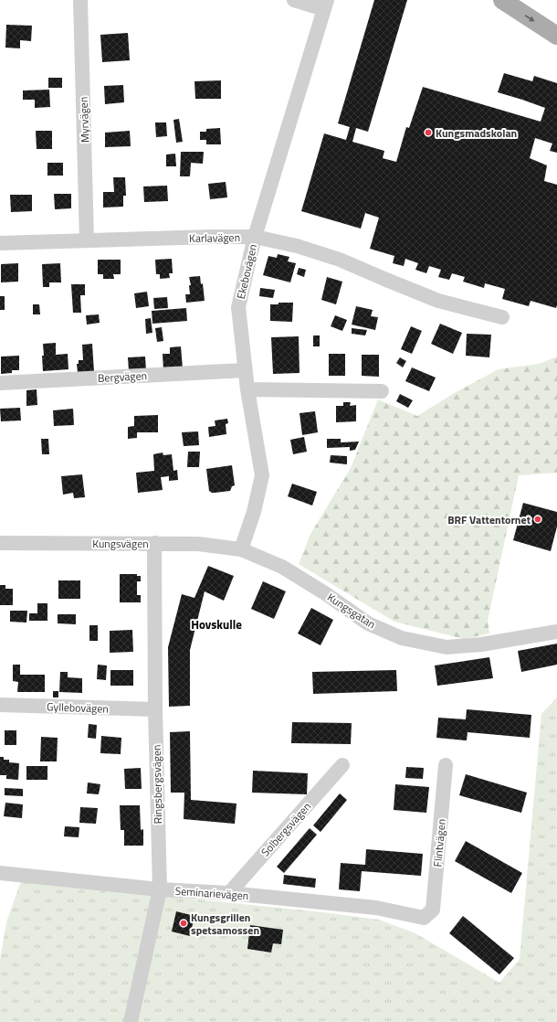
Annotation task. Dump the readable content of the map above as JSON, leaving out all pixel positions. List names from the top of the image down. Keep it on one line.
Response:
{"streets":{"street":["Myrvägen","Karlavägen","Ekebovägen","Bergvägen","Kungsvägen","Kungsgatan","Gyllebovägen","Ringsbergsvägen","Solbergsvägen","Flintvägen","Seminarievägen"]},"crossings":[["Myrvägen","Karlavägen"],["Karlavägen","Ekebovägen"],["Ekebovägen","Bergvägen"],["Ekebovägen","Kungsvägen"],["Ekebovägen","Kungsgatan"],["Kungsvägen","Kungsgatan"],["Kungsvägen","Ringsbergsvägen"],["Gyllebovägen","Ringsbergsvägen"],["Ringsbergsvägen","Seminarievägen"],["Solbergsvägen","Seminarievägen"],["Flintvägen","Seminarievägen"]],"districts":["Hovskulle"],"places":["Kungsmadskolan","BRF Vattentornet","Kungsgrillen spetsamossen"]}
